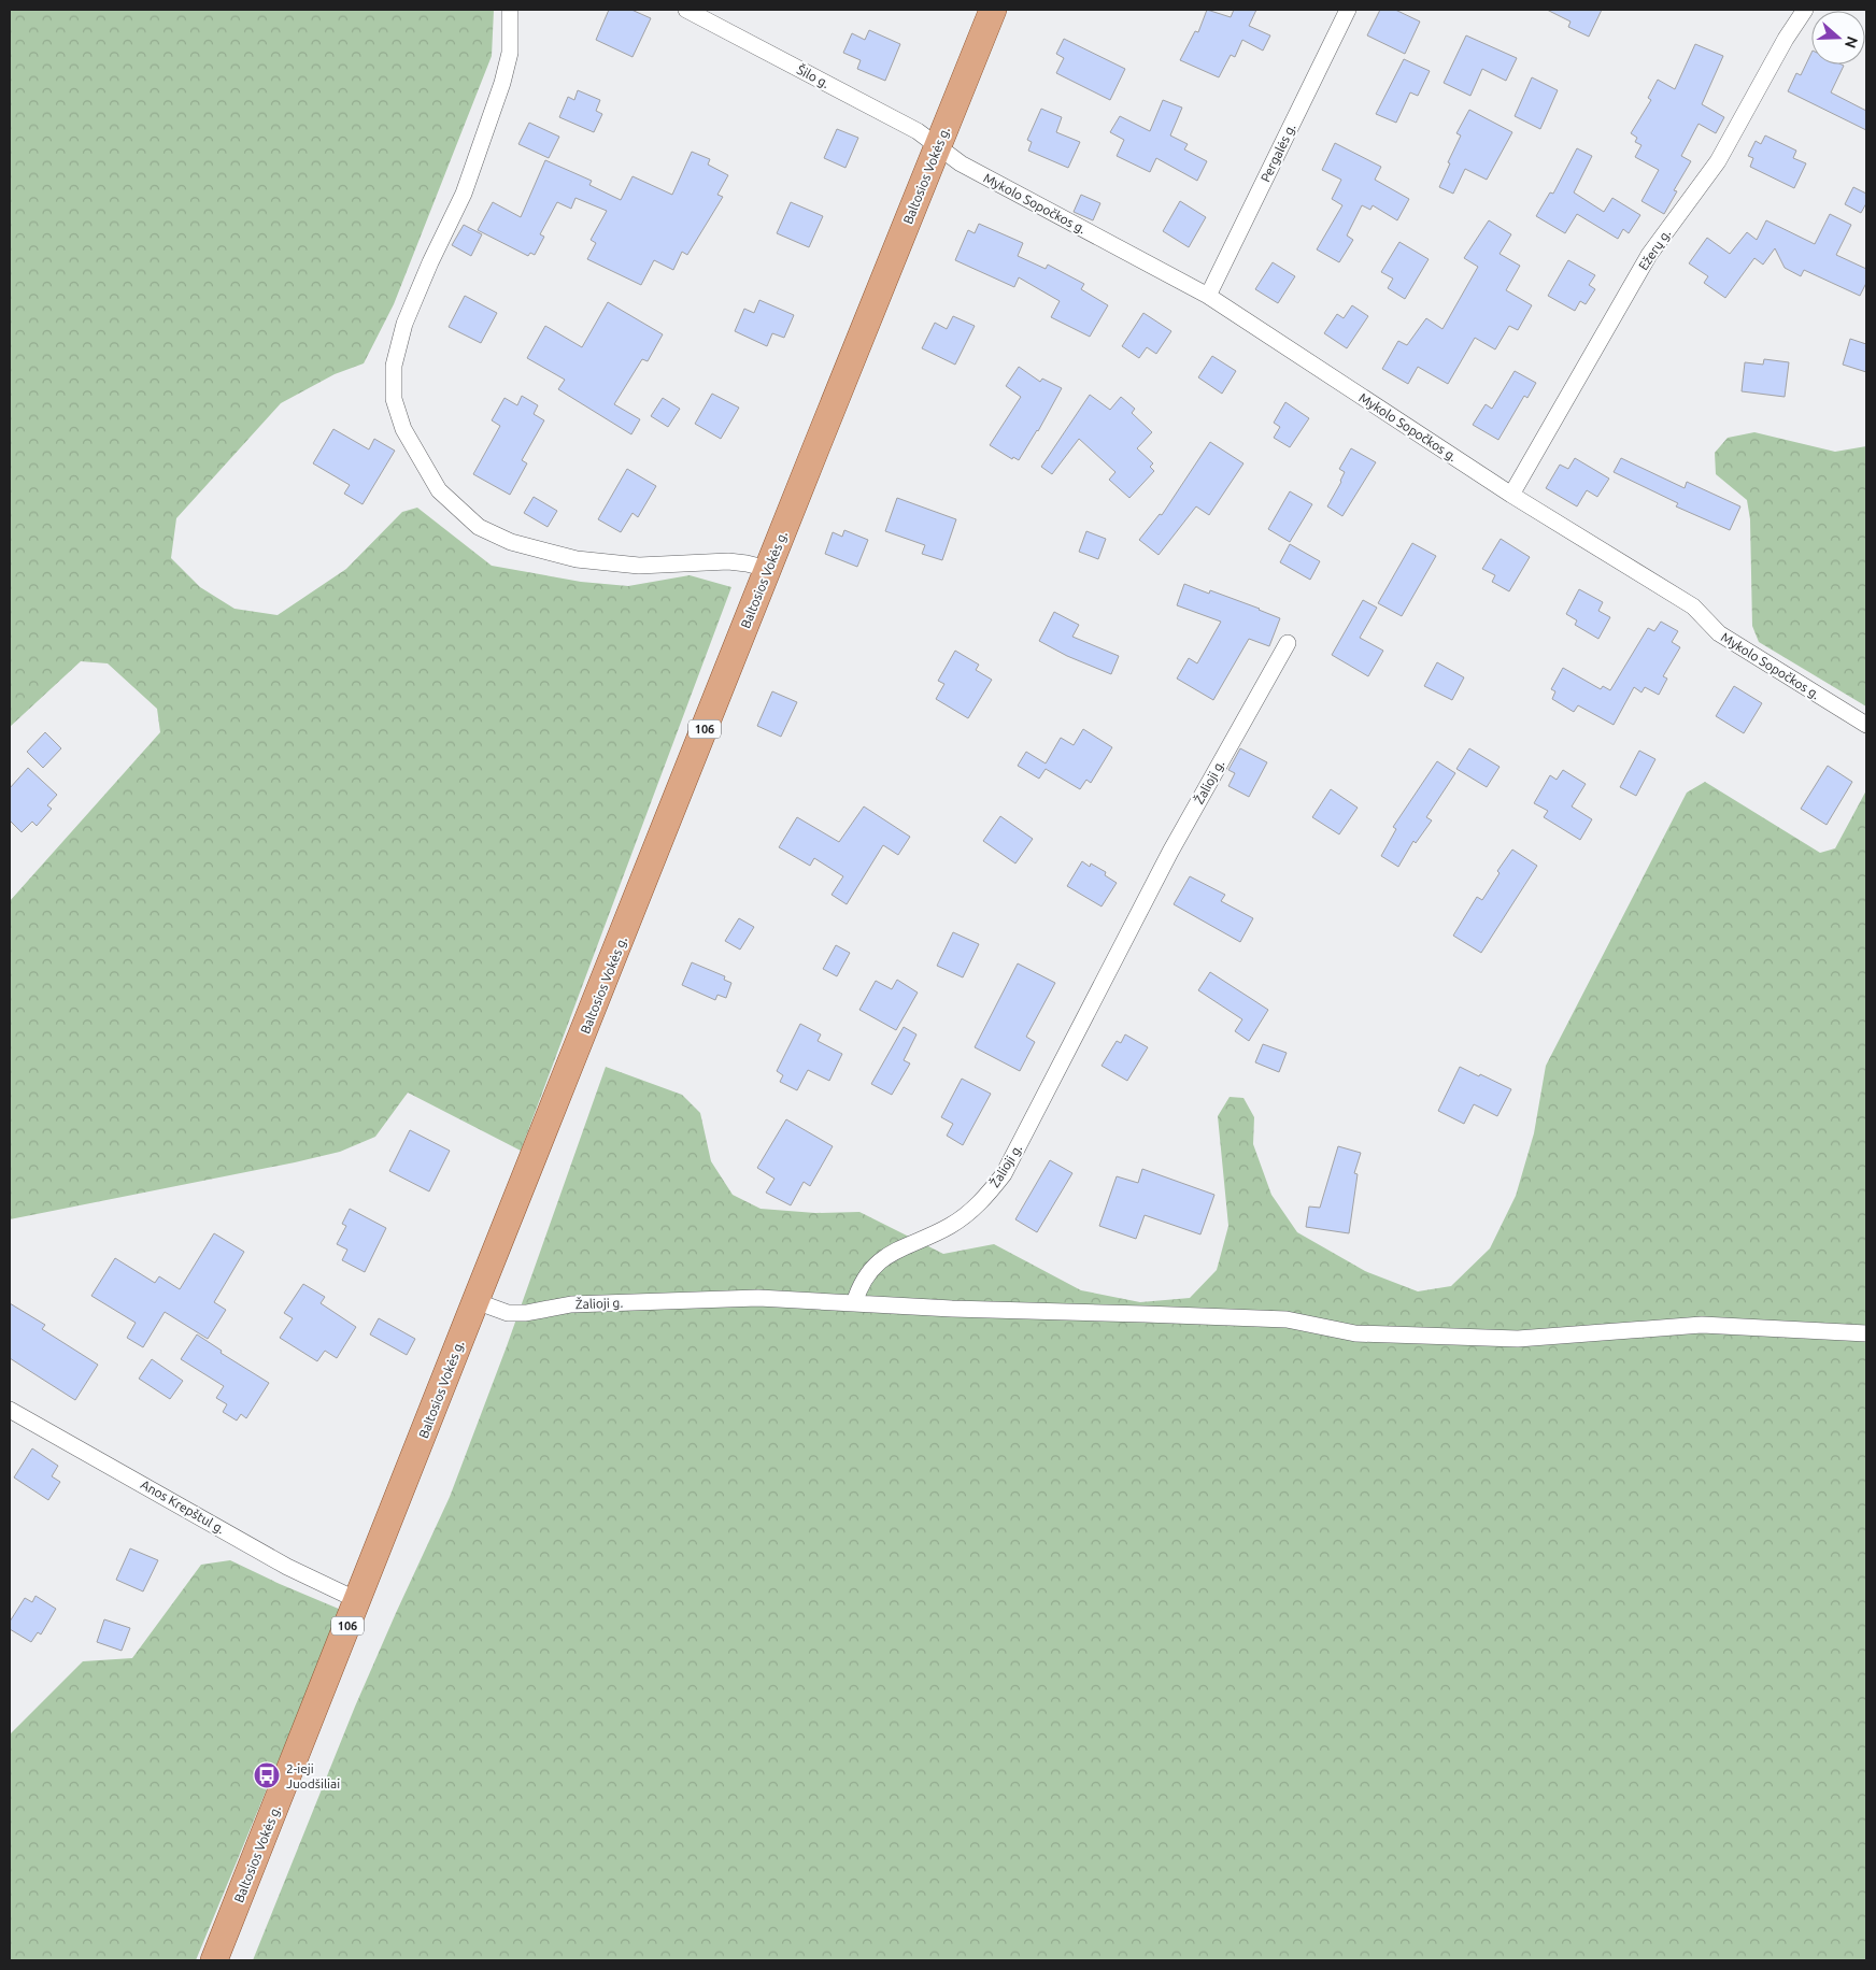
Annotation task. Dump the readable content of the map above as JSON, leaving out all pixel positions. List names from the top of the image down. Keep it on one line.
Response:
{"streets":{"main road":["Baltosios Vokės g.","106"],"street":["Šilo g.","Pergalės g.","Mykolo Sopočkos g.","Ežerų g.","Žalioji g.","Anos Krepštul g."]},"crossings":[["Šilo g.","Baltosios Vokės g."],["Šilo g.","Mykolo Sopočkos g."],["Pergalės g.","Mykolo Sopočkos g."],["Baltosios Vokės g.","Mykolo Sopočkos g."],["Baltosios Vokės g.","Žalioji g."],["Baltosios Vokės g.","Anos Krepštul g."],["Mykolo Sopočkos g.","Ežerų g."]],"places":{"bus stop":["2-ieji Juodšiliai"]},"north":"right"}
